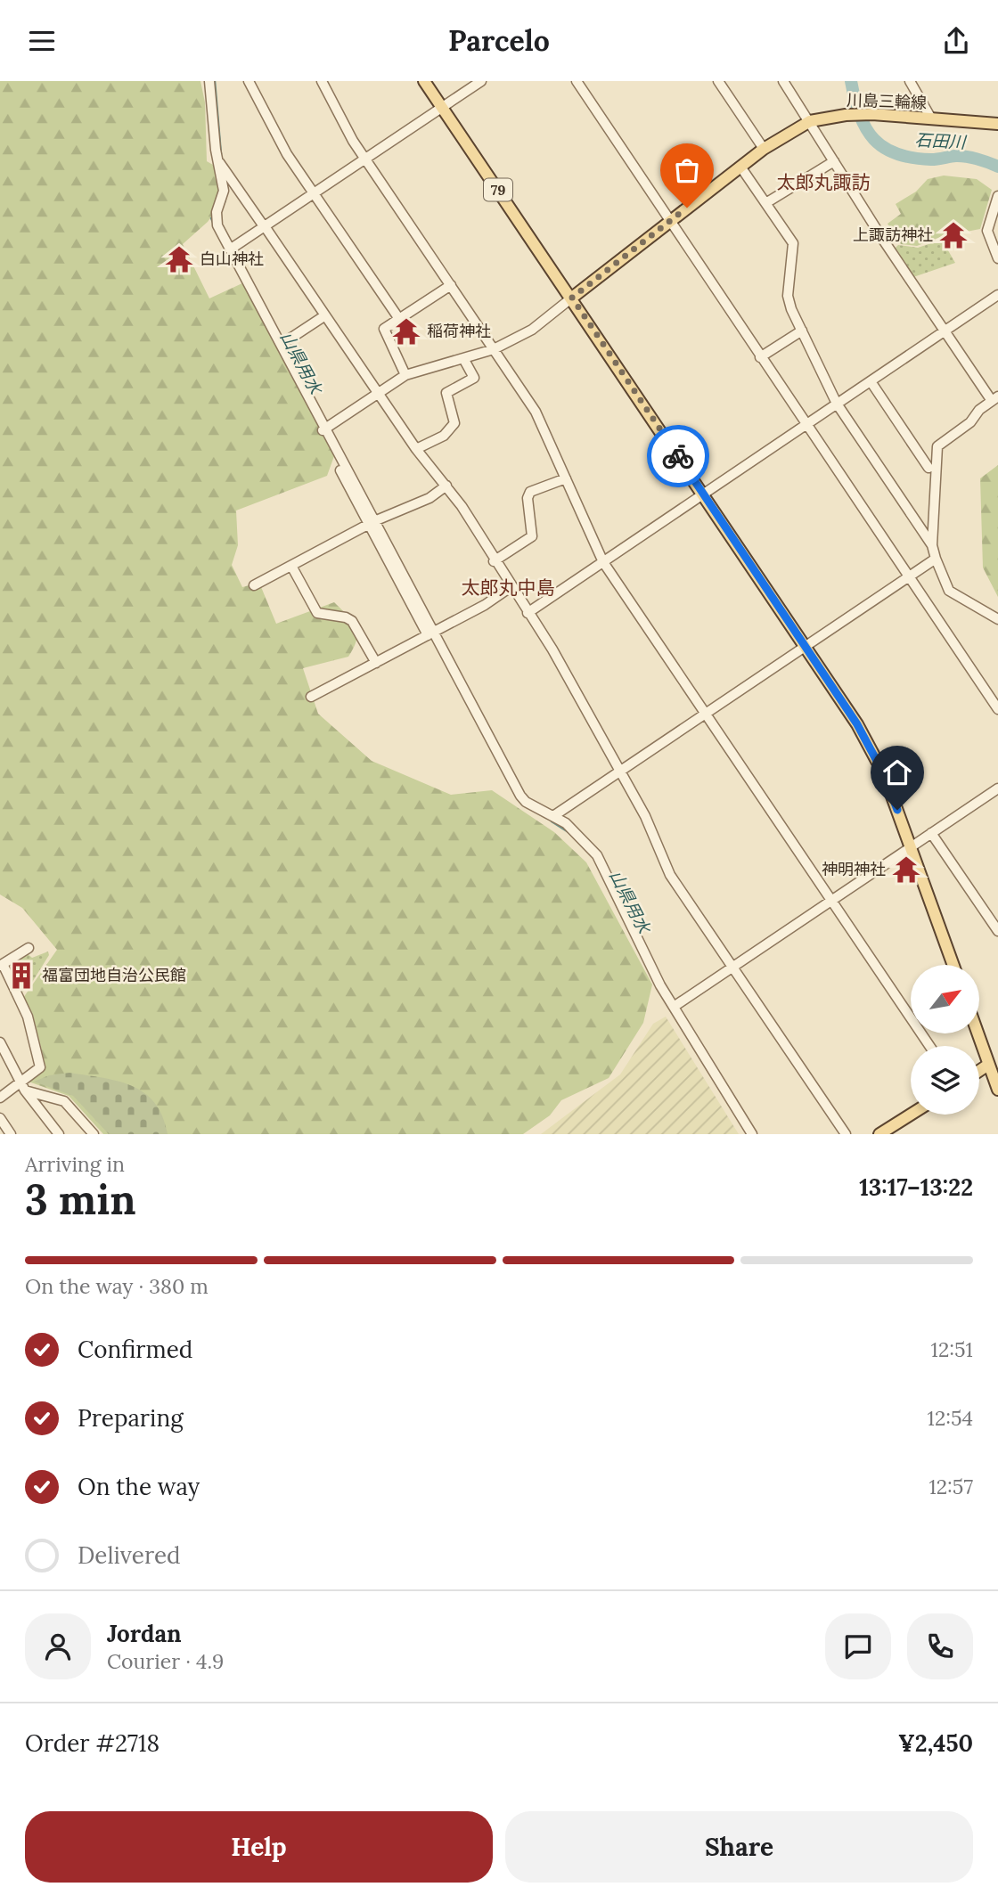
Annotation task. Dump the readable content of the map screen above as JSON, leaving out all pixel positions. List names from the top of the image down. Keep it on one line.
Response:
{"streets":{"main road":["川島三輪線","79"]},"crossings":[["川島三輪線","79"]],"districts":["太郎丸諏訪","太郎丸中島"],"water":["石田川","山県用水"],"places":{"temple":["上諏訪神社","白山神社","稲荷神社","神明神社"],"building":["福富団地自治公民館"]},"north":"top right","page":{"header":"Parcelo","heading":["3 min","Arriving in","13:17–13:22"],"panel":["Jordan","Courier · 4.9","Order #2718","¥2,450"],"bar":"On the way · 380 m","list":[["Confirmed","12:51"],["Preparing","12:54"],["On the way","12:57"],"Delivered"],"buttons":["Help","Share"]}}
